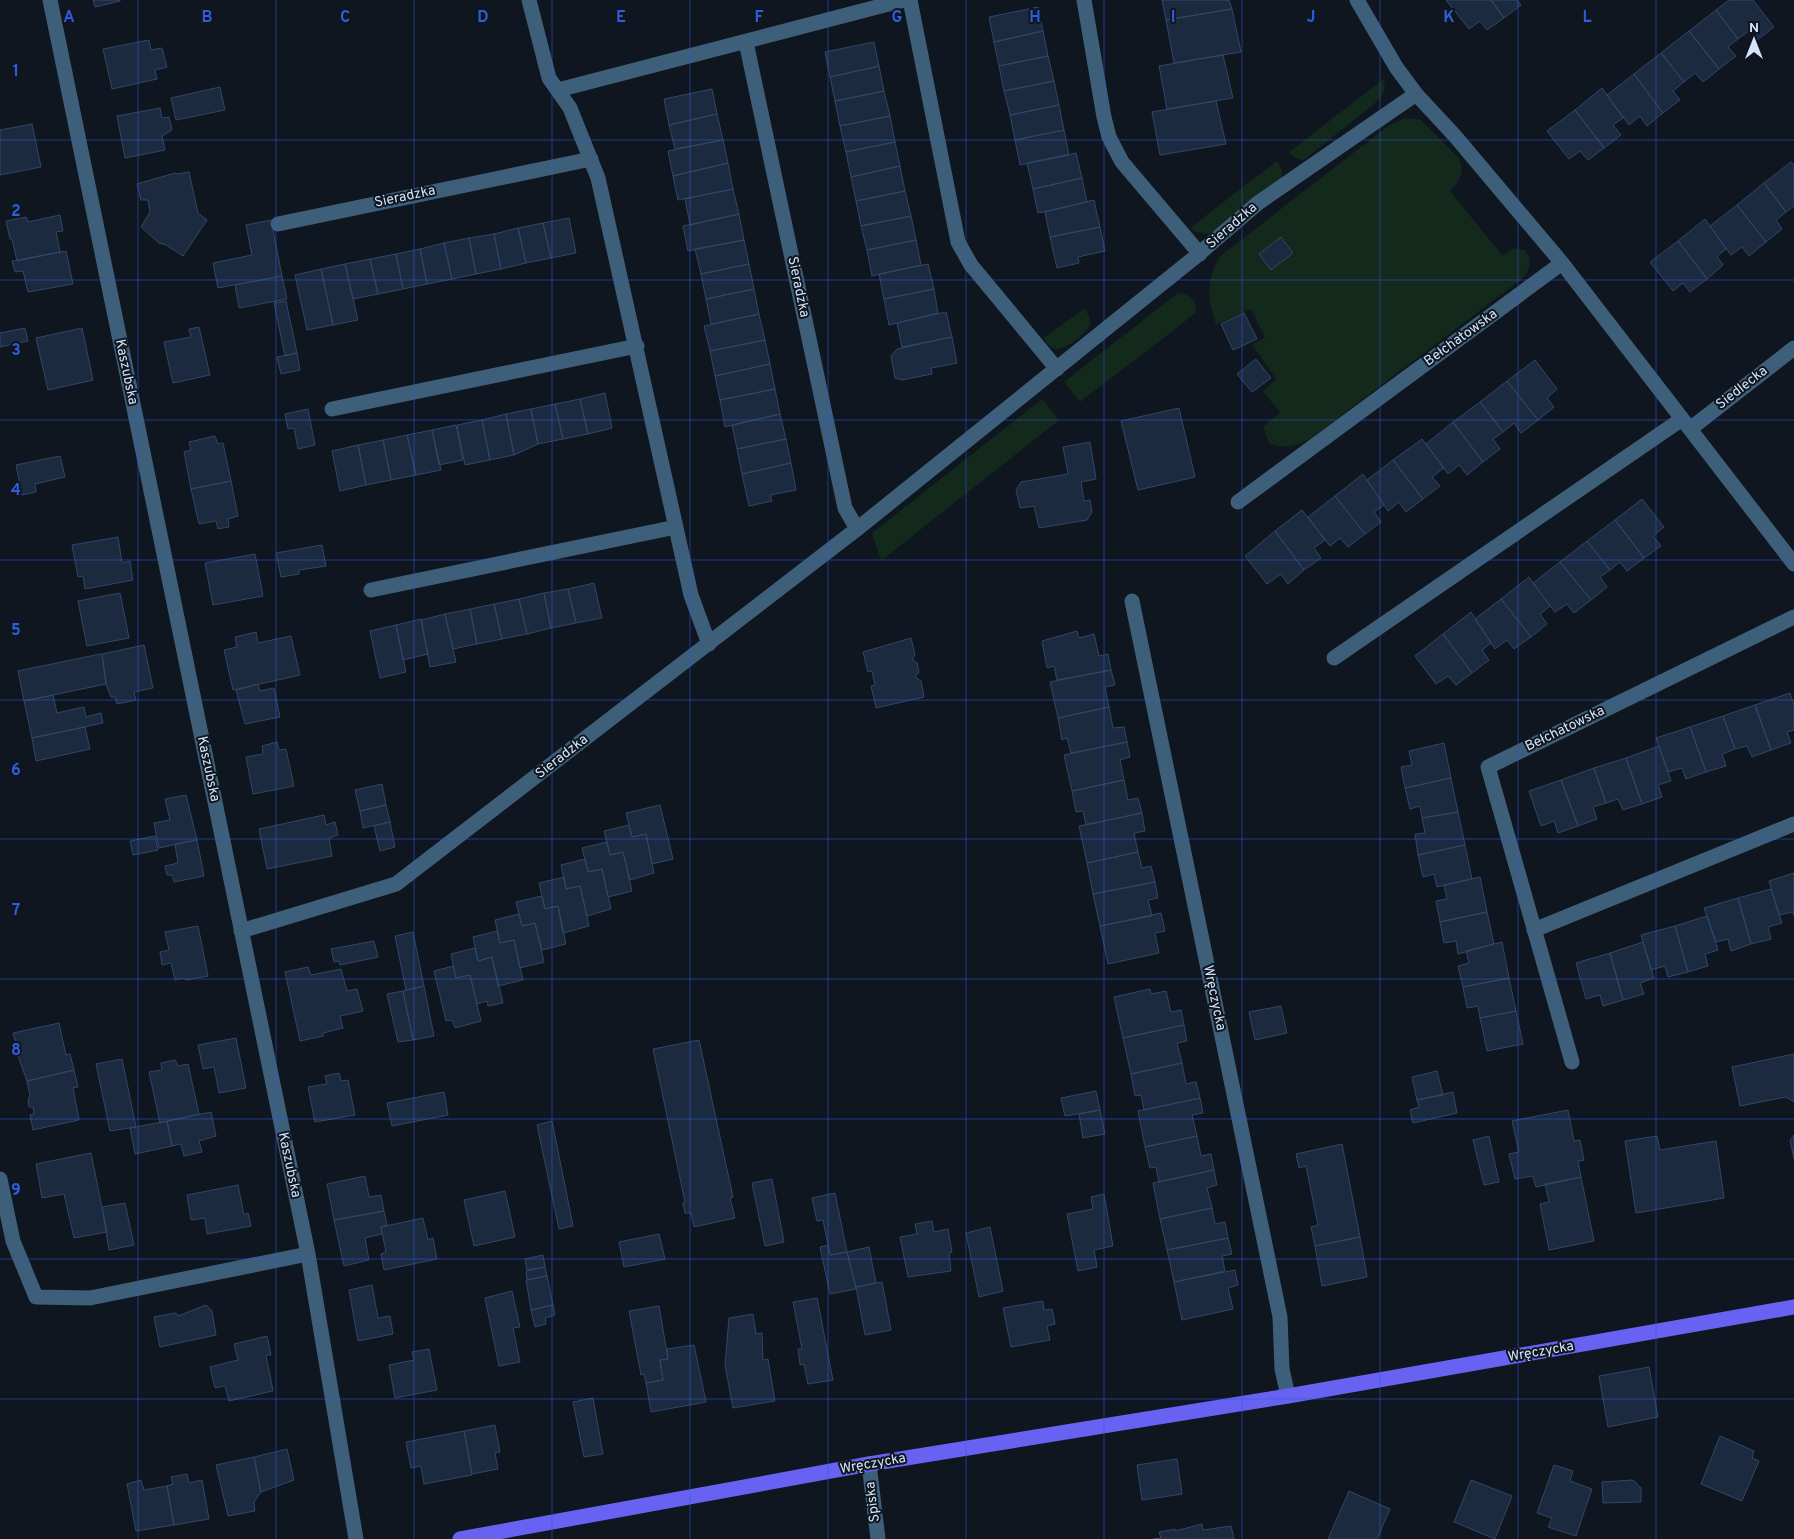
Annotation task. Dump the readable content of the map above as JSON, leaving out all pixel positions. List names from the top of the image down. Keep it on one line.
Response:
{"streets":{"main road":["Wręczycka"],"street":["Sieradzka","Bełchatowska","Kaszubska","Siedlecka","Spiska"]},"crossings":[["Sieradzka","Kaszubska"],["Wręczycka","Spiska"]],"north":"top","grid":{"columns":["A","B","C","D","E","F","G","H","I","J","K","L"],"rows":["1","2","3","4","5","6","7","8","9"]}}
